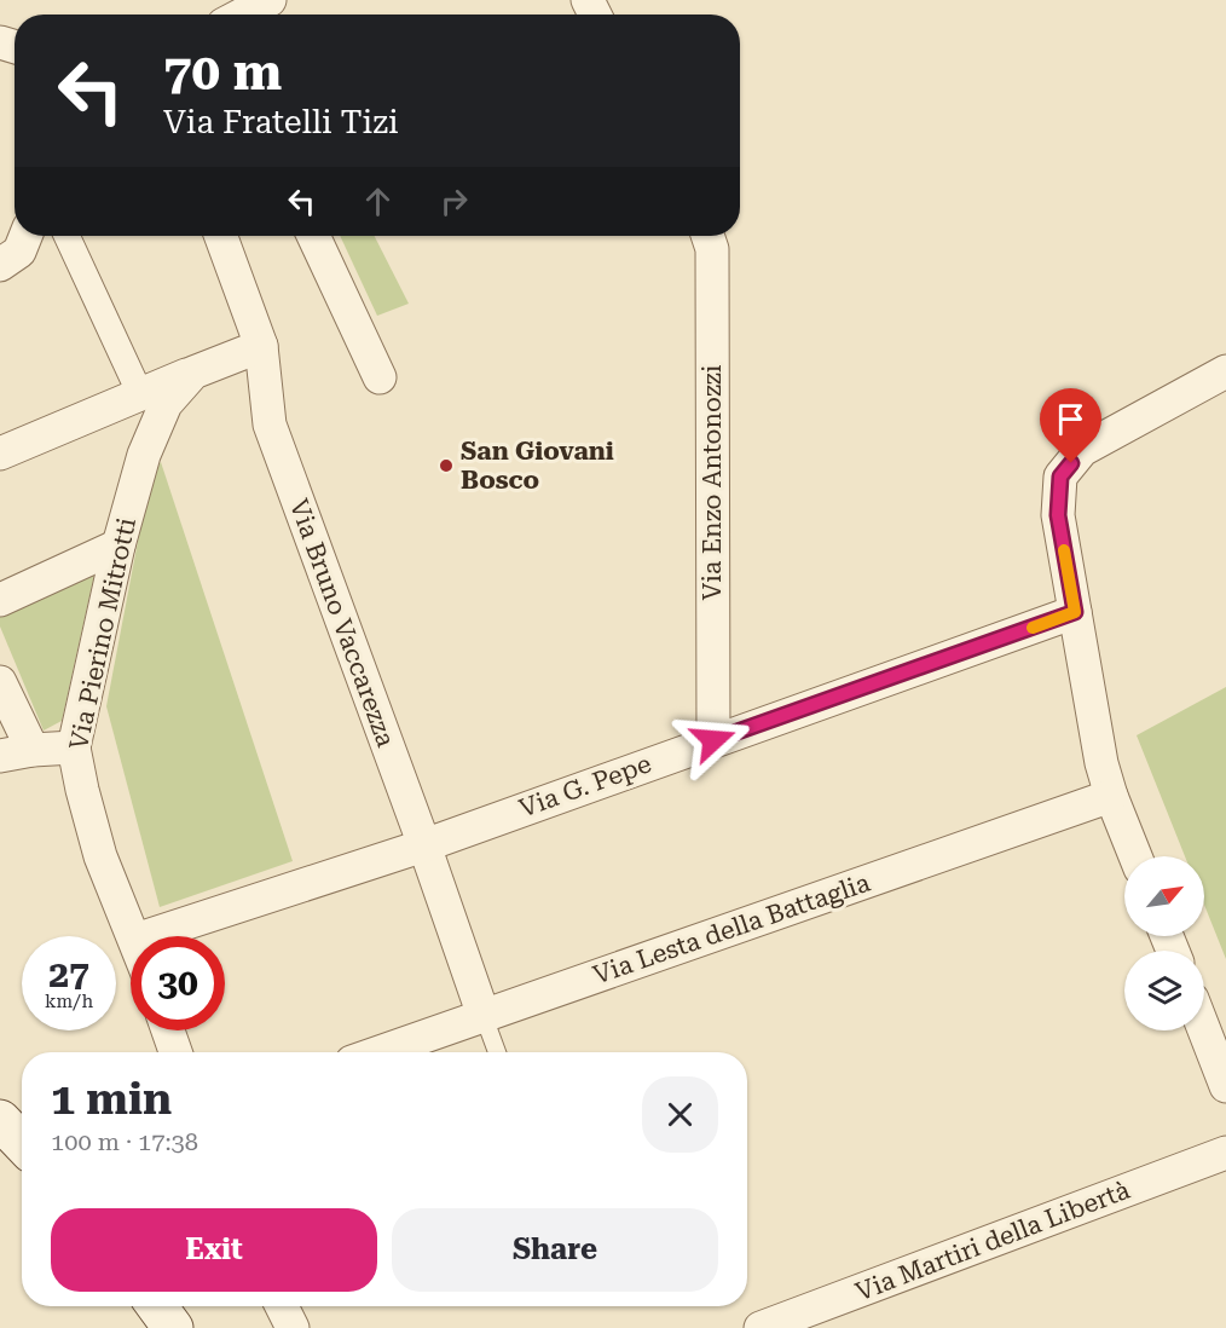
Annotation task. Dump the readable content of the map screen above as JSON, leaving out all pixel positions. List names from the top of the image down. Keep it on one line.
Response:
{"streets":{"street":["Via Enzo Antonozzi","Via Bruno Vaccarezza","Via Pierino Mitrotti","Via G. Pepe","Via Lesta della Battaglia","Via Martiri della Libertà"]},"crossings":[["Via Enzo Antonozzi","Via G. Pepe"],["Via Bruno Vaccarezza","Via Pierino Mitrotti"],["Via Bruno Vaccarezza","Via G. Pepe"],["Via Bruno Vaccarezza","Via Lesta della Battaglia"]],"places":["San Giovani Bosco"],"north":"top right","page":{"turn":["70 m","Via Fratelli Tizi"],"speed":"27 km/h","limit":"30","heading":["1 min","100 m · 17:38"],"buttons":["Exit","Share"]}}
